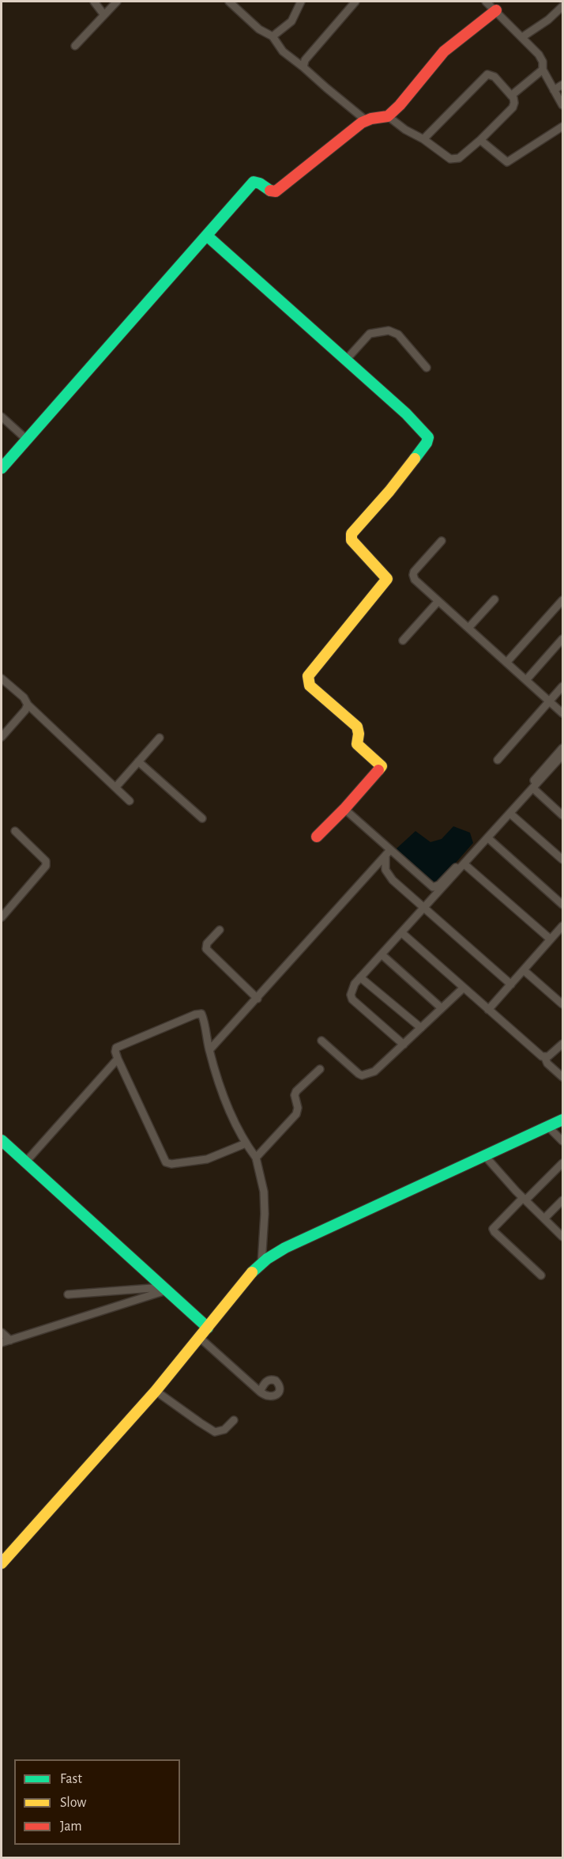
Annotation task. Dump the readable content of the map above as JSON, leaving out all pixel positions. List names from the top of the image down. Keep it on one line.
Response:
{"legend":["Fast","Slow","Jam"]}
